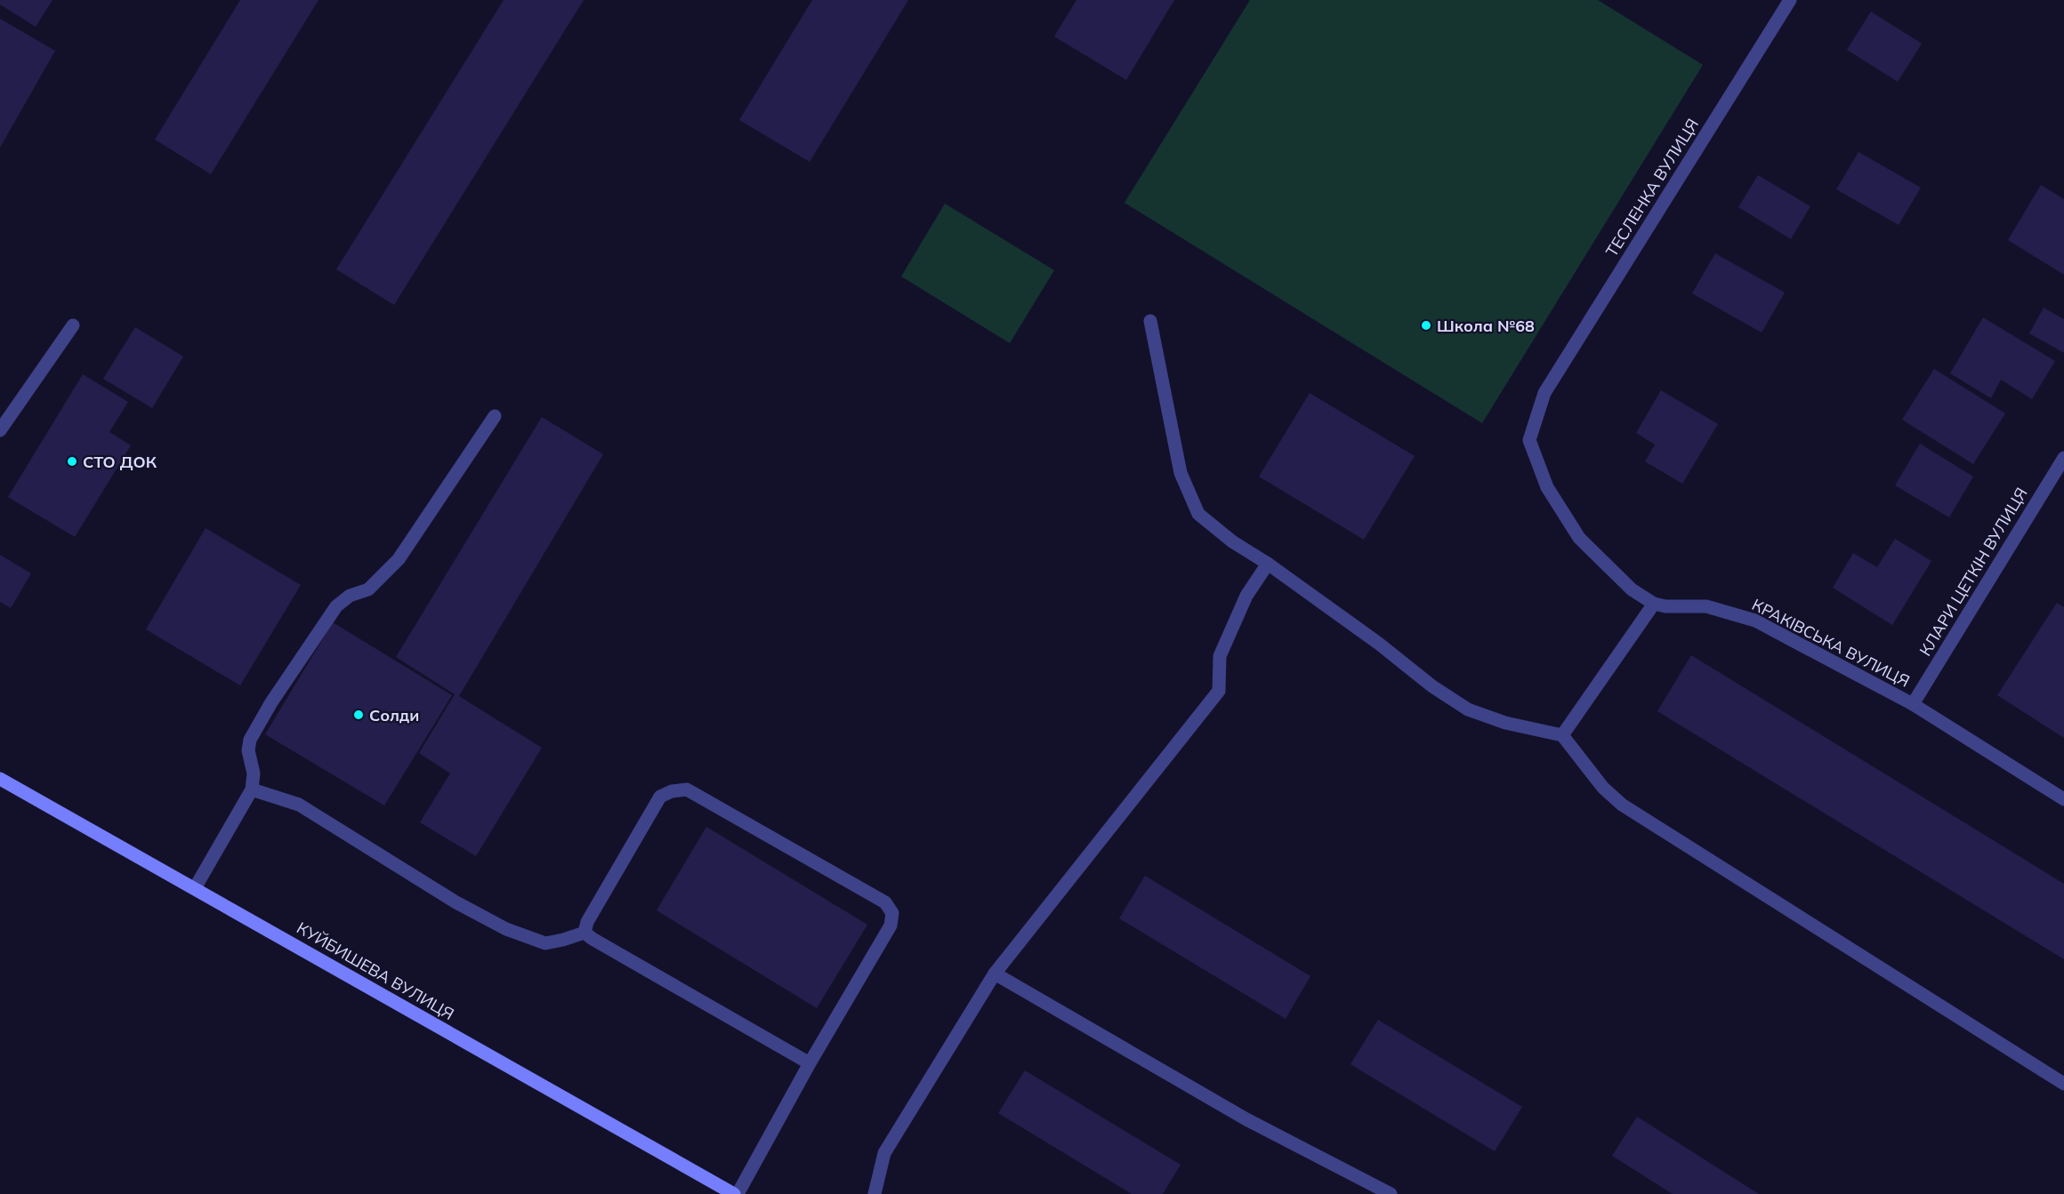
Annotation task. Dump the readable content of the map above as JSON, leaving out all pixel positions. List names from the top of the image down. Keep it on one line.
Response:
{"streets":{"main road":["КУЙБИШЕВА ВУЛИЦЯ"],"street":["ТЕСЛЕНКА ВУЛИЦЯ","КЛАРИ ЦЕТКІН ВУЛИЦЯ","КРАКІВСЬКА ВУЛИЦЯ"]},"crossings":[["ТЕСЛЕНКА ВУЛИЦЯ","КРАКІВСЬКА ВУЛИЦЯ"],["КЛАРИ ЦЕТКІН ВУЛИЦЯ","КРАКІВСЬКА ВУЛИЦЯ"]],"places":["Школа №68","СТО ДОК","Солди"]}
